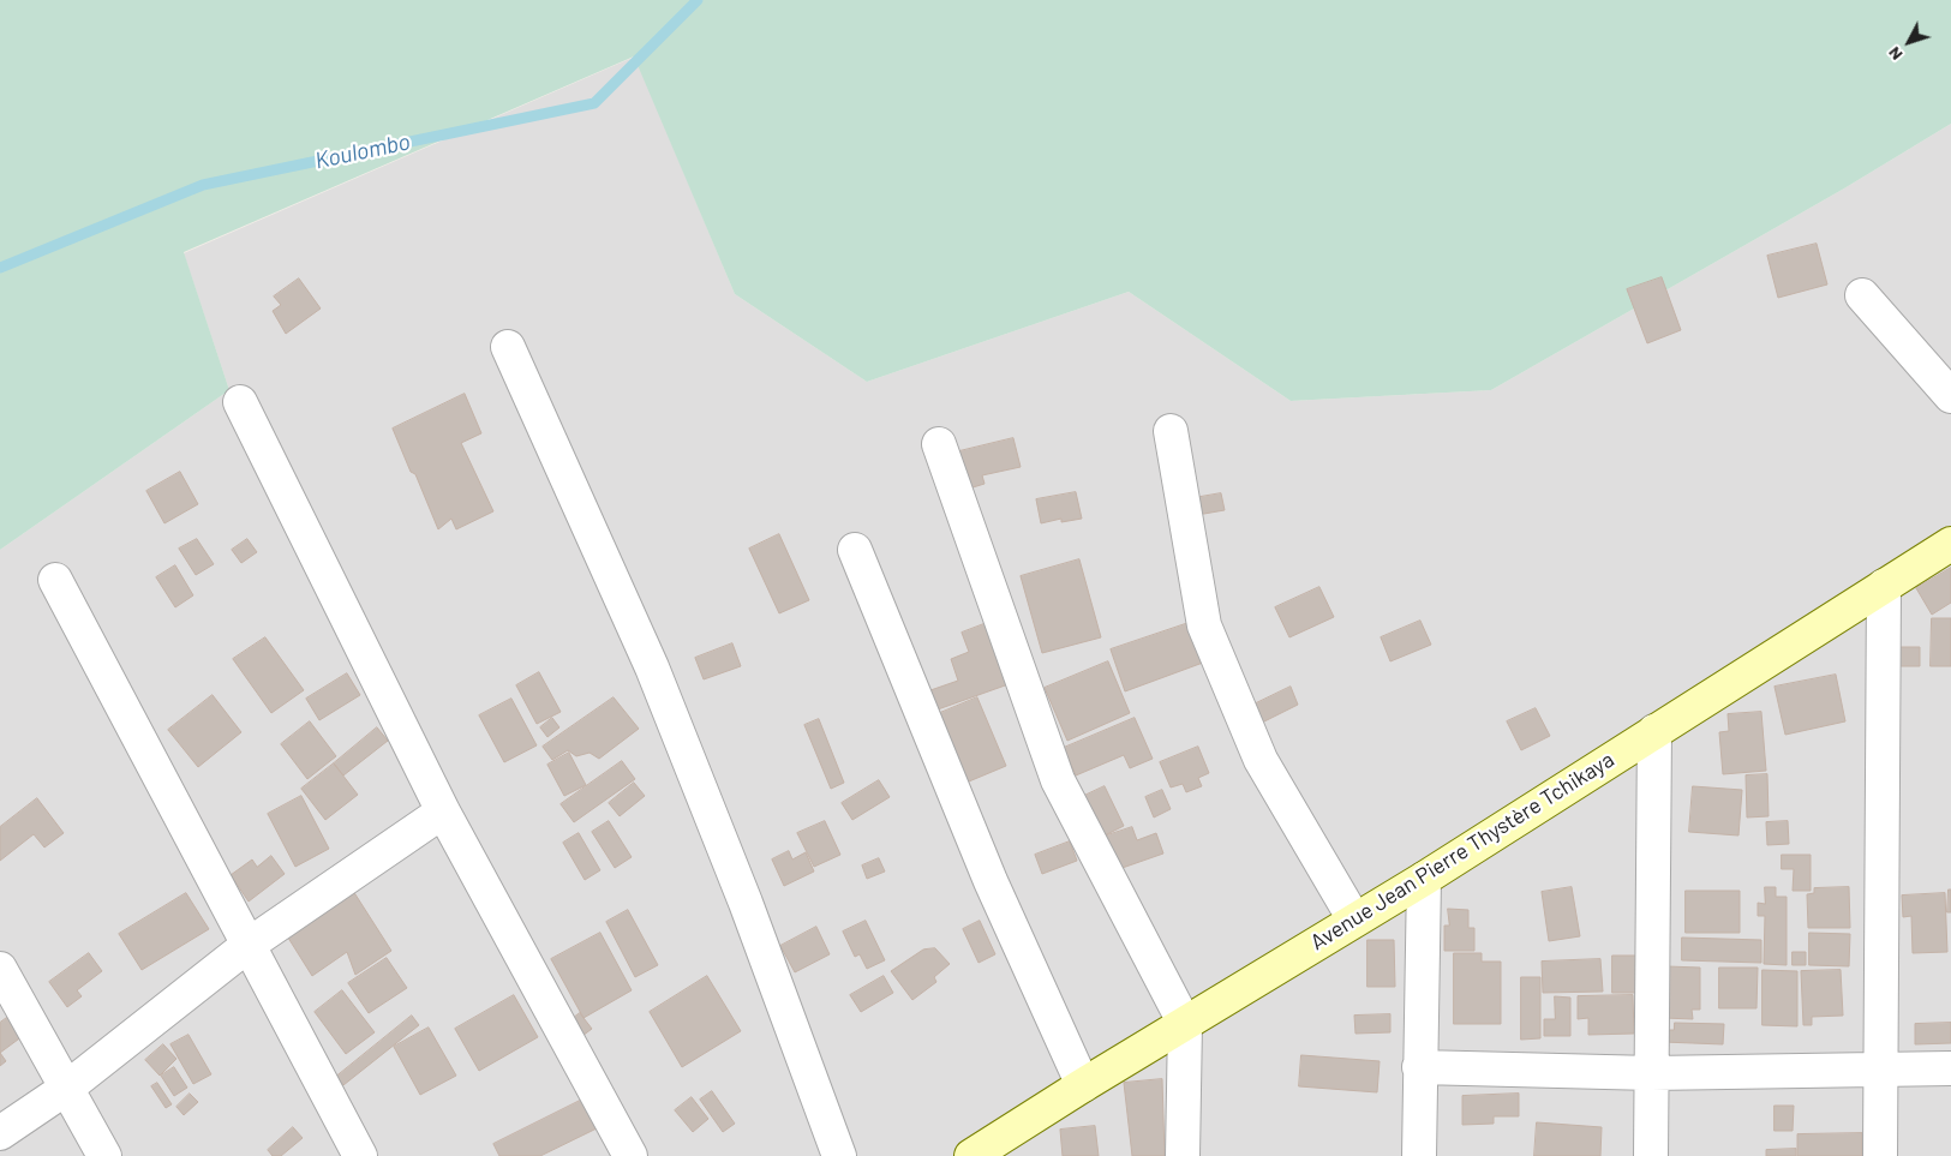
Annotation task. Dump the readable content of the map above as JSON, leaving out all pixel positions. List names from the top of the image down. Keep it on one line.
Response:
{"streets":{"street":["Avenue Jean Pierre Thystère Tchikaya"]},"water":["Koulombo"],"north":"bottom left"}
